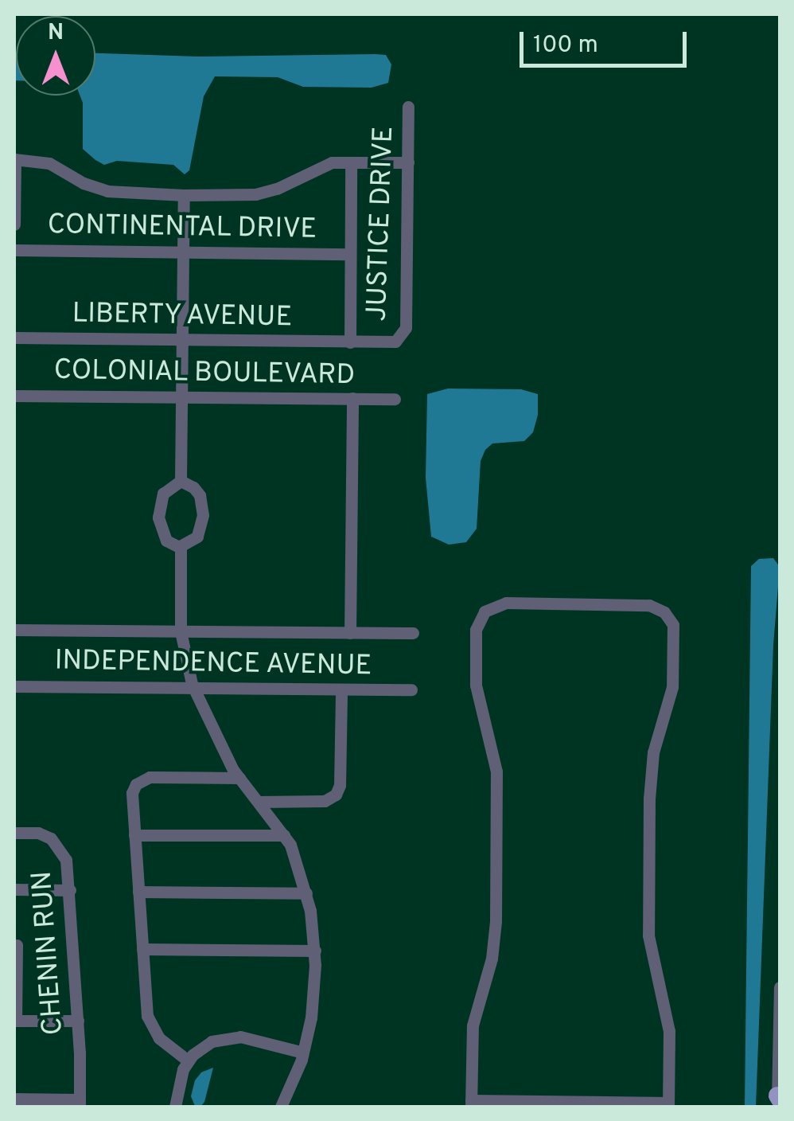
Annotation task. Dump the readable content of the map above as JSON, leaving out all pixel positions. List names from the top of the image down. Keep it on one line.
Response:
{"streets":{"street":["JUSTICE DRIVE","CONTINENTAL DRIVE","LIBERTY AVENUE","COLONIAL BOULEVARD","INDEPENDENCE AVENUE","CHENIN RUN"]},"crossings":[["JUSTICE DRIVE","LIBERTY AVENUE"]],"scale_bar":"100 m","north":"top"}
